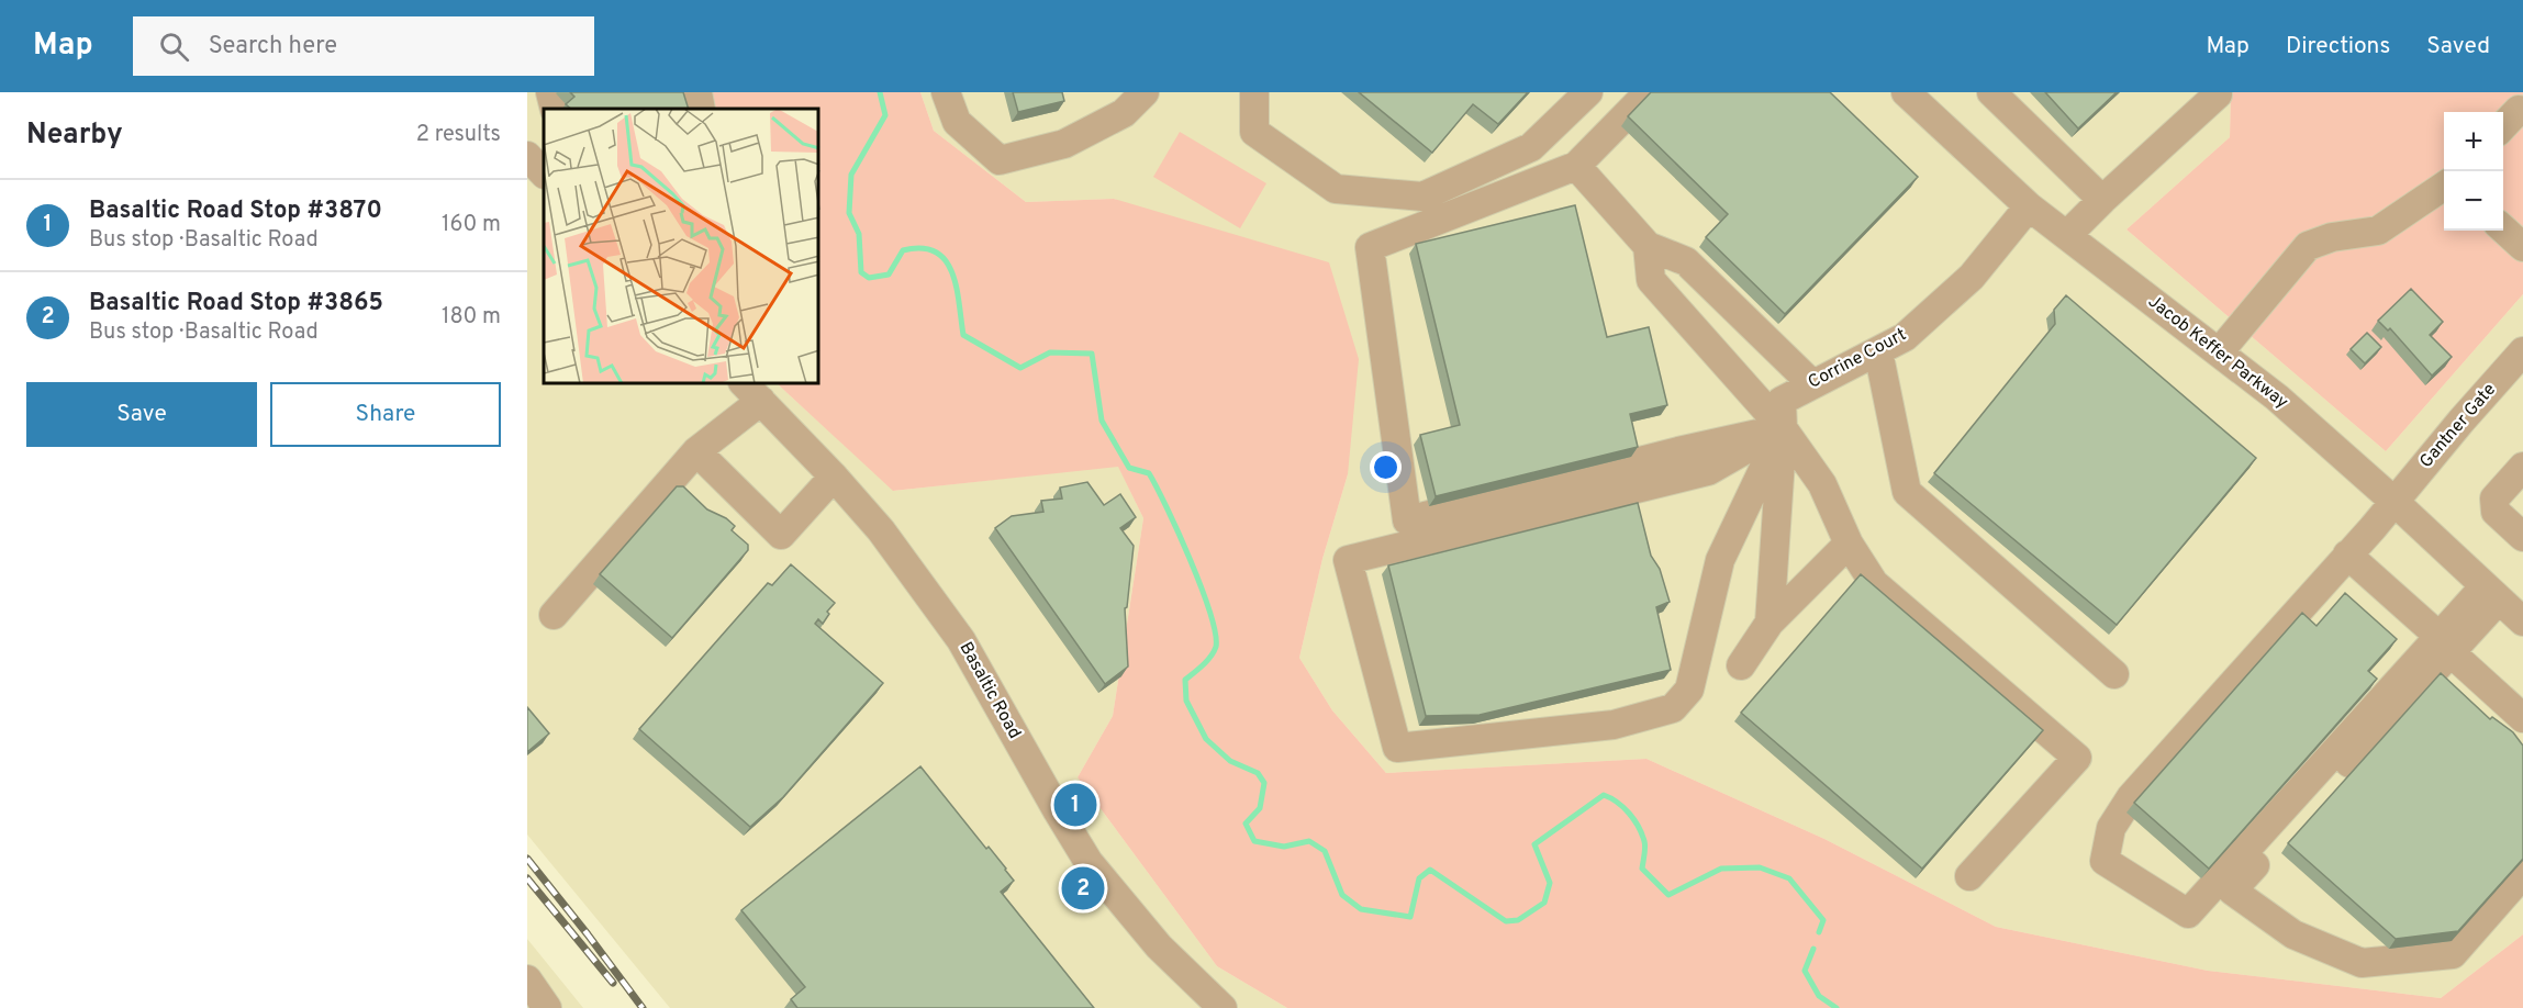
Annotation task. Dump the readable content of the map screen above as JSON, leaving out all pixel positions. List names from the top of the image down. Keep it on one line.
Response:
{"streets":{"street":["Jacob Keffer Parkway","Corrine Court","Gantner Gate","Basaltic Road"]},"crossings":[["Jacob Keffer Parkway","Corrine Court"],["Jacob Keffer Parkway","Gantner Gate"]],"page":{"header":"Map","search":"Search here","nav":["Map","Directions","Saved"],"heading":["Nearby","2 results"],"map_buttons":["+","−"],"list":[{"mark":"1","name":"Basaltic Road Stop #3870","note":"Bus stop · Basaltic Road","value":"160 m"},{"mark":"2","name":"Basaltic Road Stop #3865","note":"Bus stop · Basaltic Road","value":"180 m"}],"buttons":["Save","Share"],"pins":["1","2"]}}
